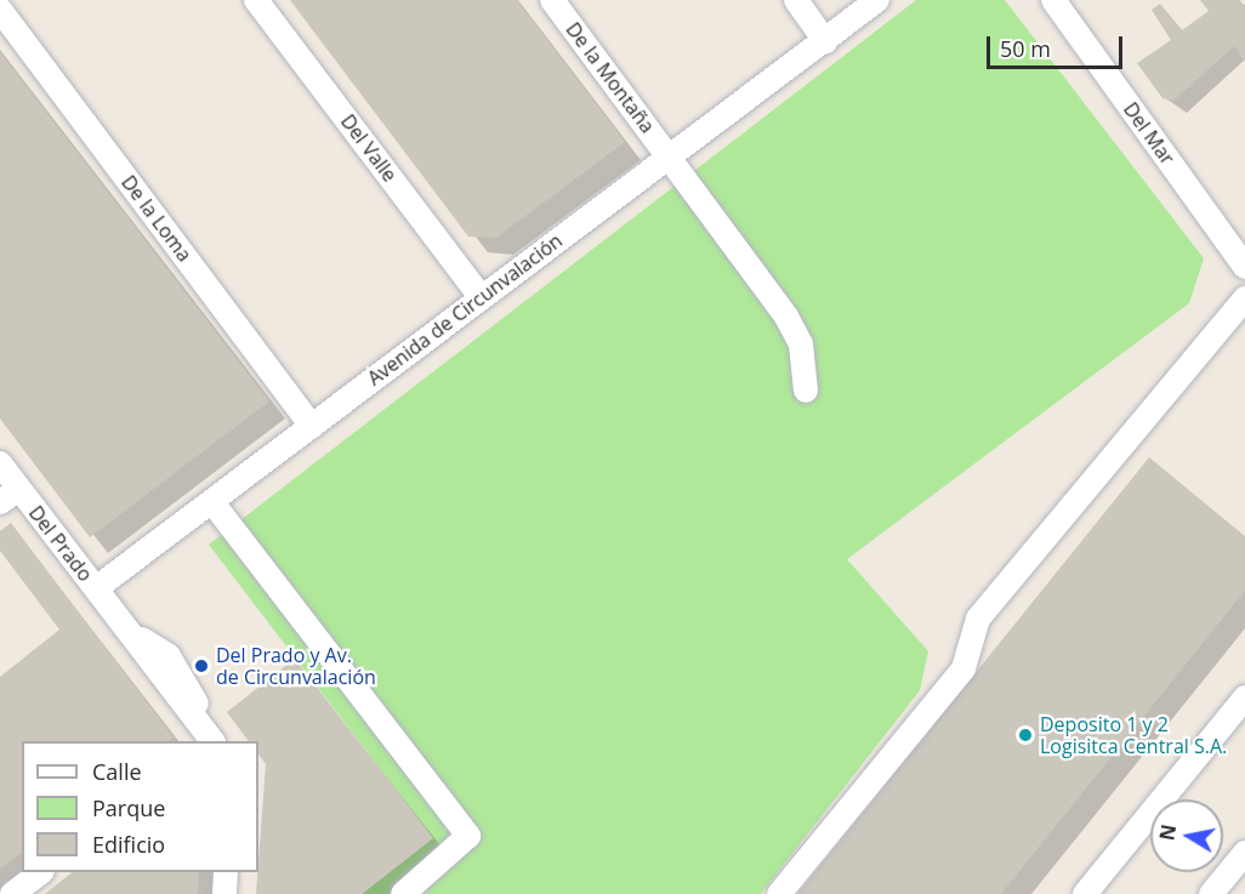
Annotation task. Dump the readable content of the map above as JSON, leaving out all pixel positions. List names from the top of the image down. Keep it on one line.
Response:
{"streets":{"street":["De la Montaña","Del Mar","Del Valle","De la Loma","Avenida de Circunvalación","Del Prado"]},"crossings":[["De la Montaña","Avenida de Circunvalación"],["Del Valle","Avenida de Circunvalación"],["De la Loma","Avenida de Circunvalación"],["Avenida de Circunvalación","Del Prado"]],"places":["Del Prado y Av. de Circunvalación","Deposito 1 y 2 Logisitca Central S.A."],"legend":["Calle","Parque","Edificio"],"scale_bar":"50 m","north":"left"}
